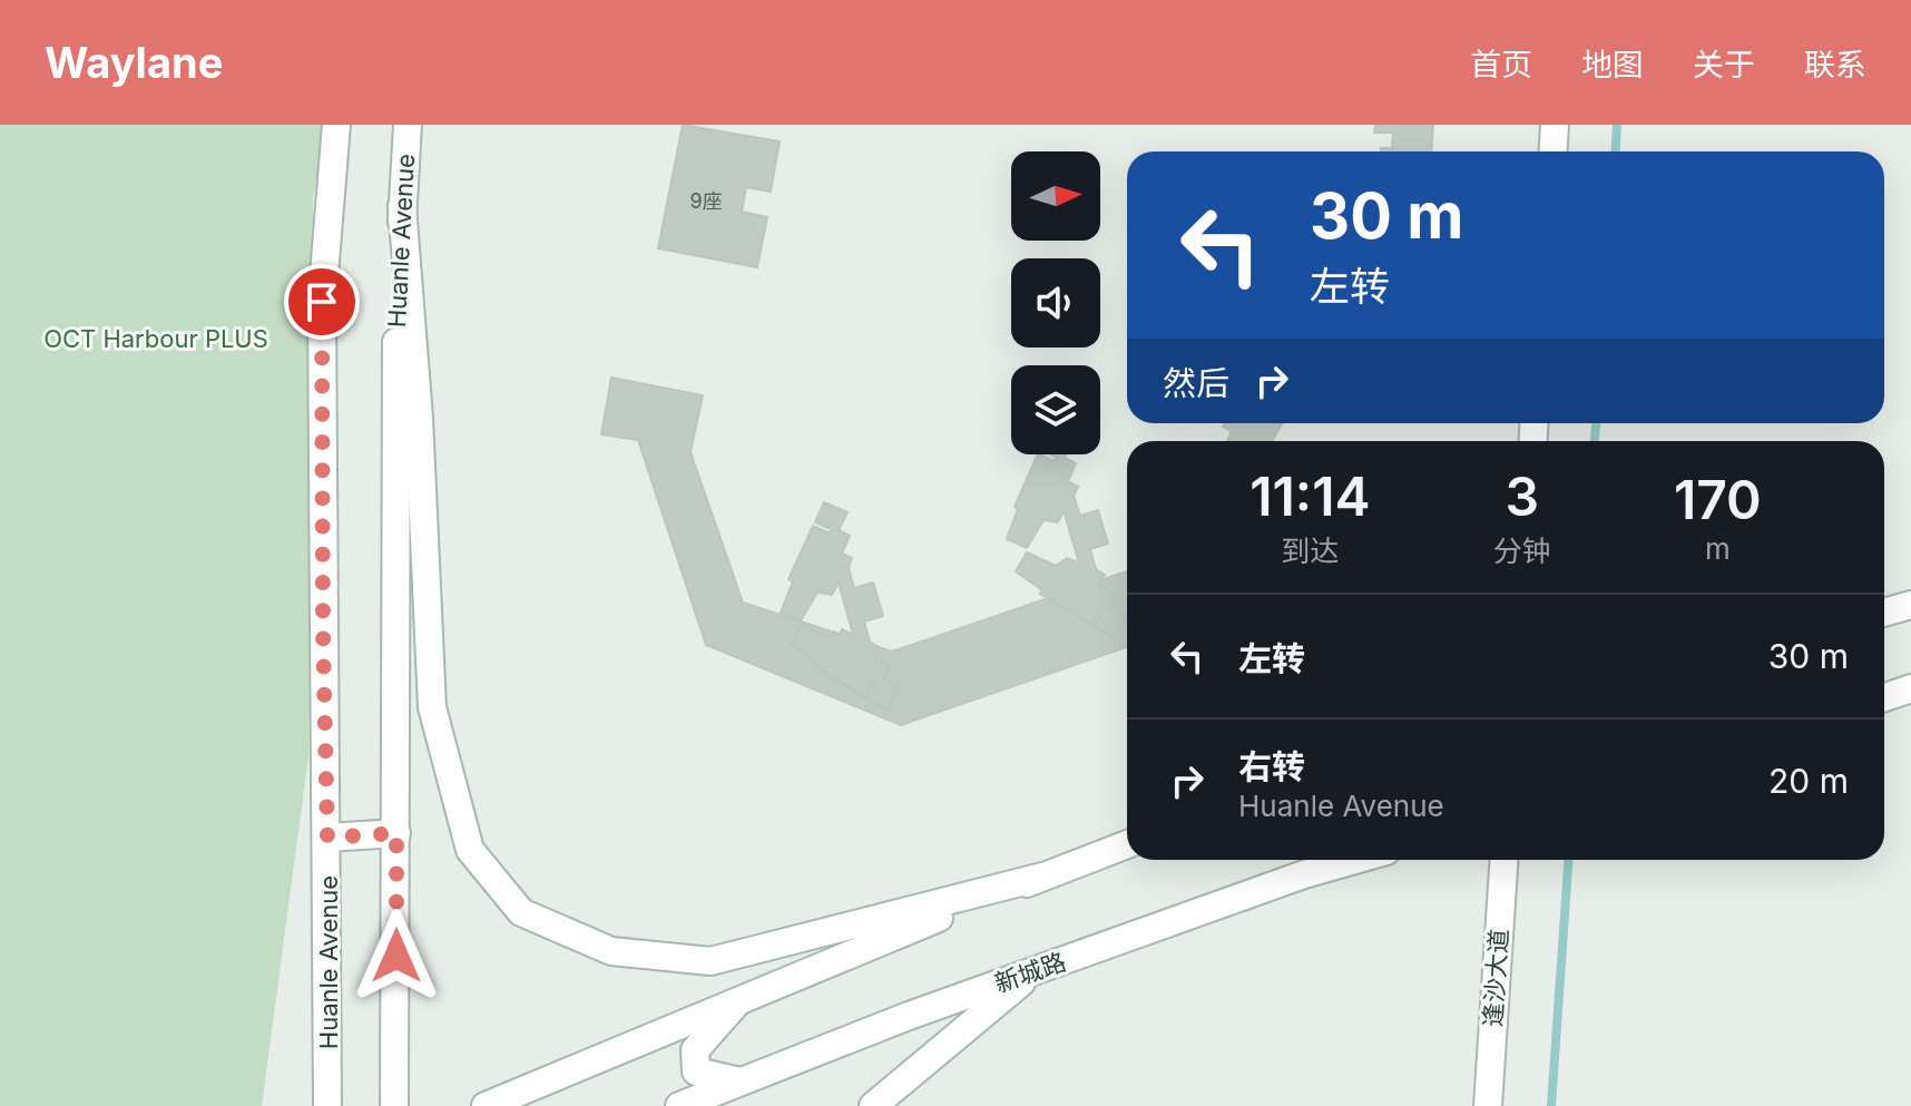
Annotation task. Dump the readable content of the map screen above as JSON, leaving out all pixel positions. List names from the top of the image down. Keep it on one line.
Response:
{"streets":{"street":["Huanle Avenue","新城路","逢沙大道"]},"parks":["OCT Harbour PLUS"],"house_numbers":["9座"],"north":"right","page":{"header":"Waylane","nav":["首页","地图","关于","联系"],"turn":["30 m","左转"],"then":"然后","eta":["11:14","到达","3","分钟","170","m"],"list":[{"name":"左转","value":"30 m"},{"name":"右转","note":"Huanle Avenue","value":"20 m"}]}}
